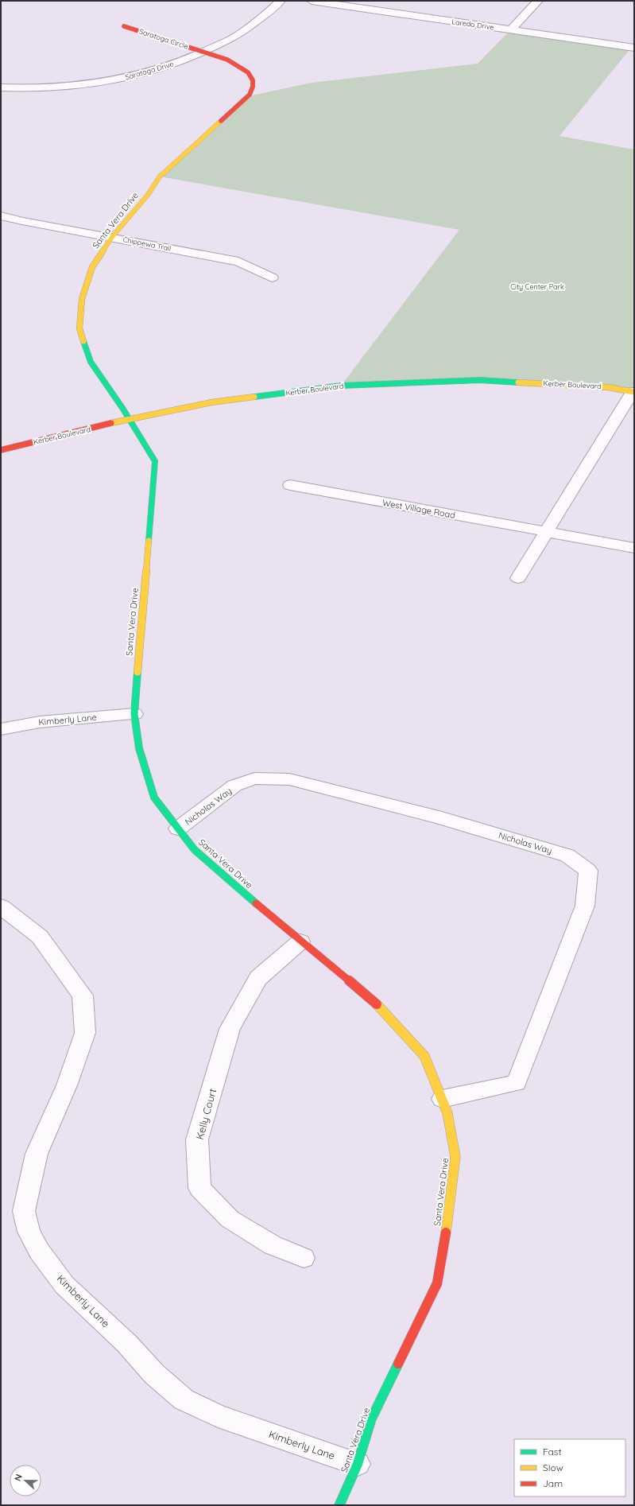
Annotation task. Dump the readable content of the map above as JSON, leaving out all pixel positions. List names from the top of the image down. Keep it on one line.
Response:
{"streets":{"street":["Laredo Drive","Saratoga Circle","Saratoga Drive","Santa Vera Drive","Chippewa Trail","Kerber Boulevard","West Village Road","Kimberly Lane","Nicholas Way","Kelly Court"]},"crossings":[["Saratoga Circle","Saratoga Drive"],["Saratoga Circle","Santa Vera Drive"],["Saratoga Drive","Santa Vera Drive"],["Santa Vera Drive","Chippewa Trail"],["Santa Vera Drive","Kerber Boulevard"],["Santa Vera Drive","Kimberly Lane"],["Santa Vera Drive","Nicholas Way"],["Santa Vera Drive","Kelly Court"]],"parks":["City Center Park"],"legend":["Fast","Slow","Jam"],"north":"left"}
